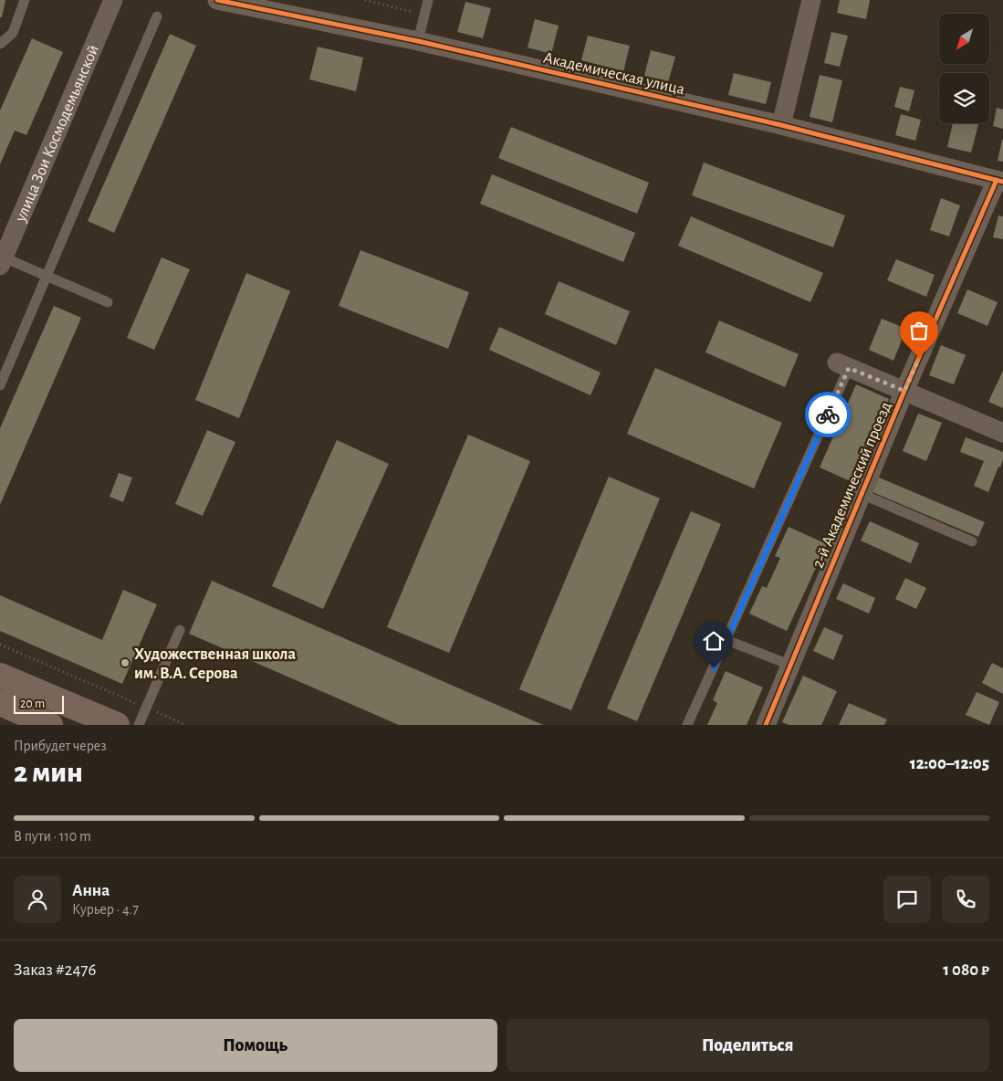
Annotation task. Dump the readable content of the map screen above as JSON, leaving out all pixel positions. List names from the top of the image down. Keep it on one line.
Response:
{"streets":{"street":["Академическая улица","улица Зои Космодемьянской","2-й Академический проезд"]},"crossings":[["Академическая улица","2-й Академический проезд"]],"places":["Художественная школа им. В.А. Серова"],"scale_bar":"20 m","north":"bottom left","page":{"scale":"20 m","heading":["2 мин","Прибудет через","12:00–12:05"],"panel":["Анна","Курьер · 4.7","Заказ #2476","1 080 ₽"],"bar":"В пути · 110 m","buttons":["Помощь","Поделиться"]}}
